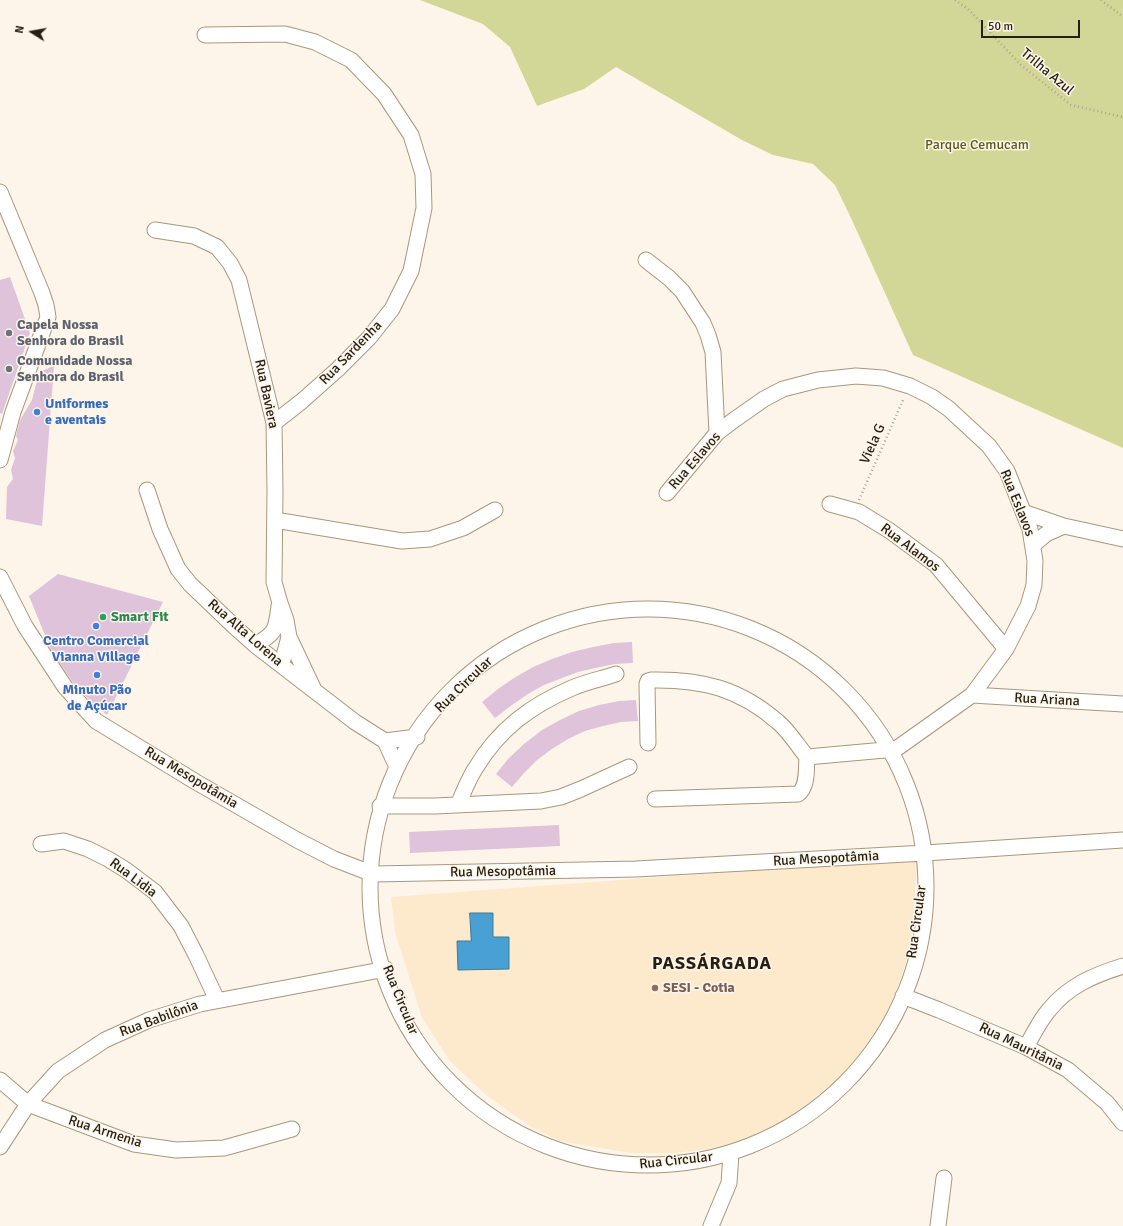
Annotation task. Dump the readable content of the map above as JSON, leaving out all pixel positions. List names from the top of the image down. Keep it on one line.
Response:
{"streets":{"street":["Rua Sardenha","Rua Baviera","Rua Eslavos","Rua Alamos","Rua Alta Lorena","Rua Circular","Rua Ariana","Rua Mesopotâmia","Rua Lidia","Rua Babilônia","Rua Mauritânia","Rua Armenia"],"path":["Trilha Azul","Viela G"]},"crossings":[["Rua Sardenha","Rua Baviera"],["Rua Baviera","Rua Alta Lorena"],["Viela G","Rua Eslavos"],["Viela G","Rua Alamos"],["Rua Eslavos","Rua Alamos"],["Rua Eslavos","Rua Circular"],["Rua Eslavos","Rua Ariana"],["Rua Circular","Rua Mesopotâmia"],["Rua Circular","Rua Babilônia"],["Rua Circular","Rua Mauritânia"],["Rua Lidia","Rua Babilônia"],["Rua Babilônia","Rua Armenia"]],"districts":["PASSÁRGADA"],"parks":["Parque Cemucam"],"places":["Capela Nossa Senhora do Brasil","Comunidade Nossa Senhora do Brasil","Uniformes e aventais","Smart Fit","Centro Comercial Vianna Village","Minuto Pão de Açúcar","SESI - Cotia"],"scale_bar":"50 m","north":"left"}
